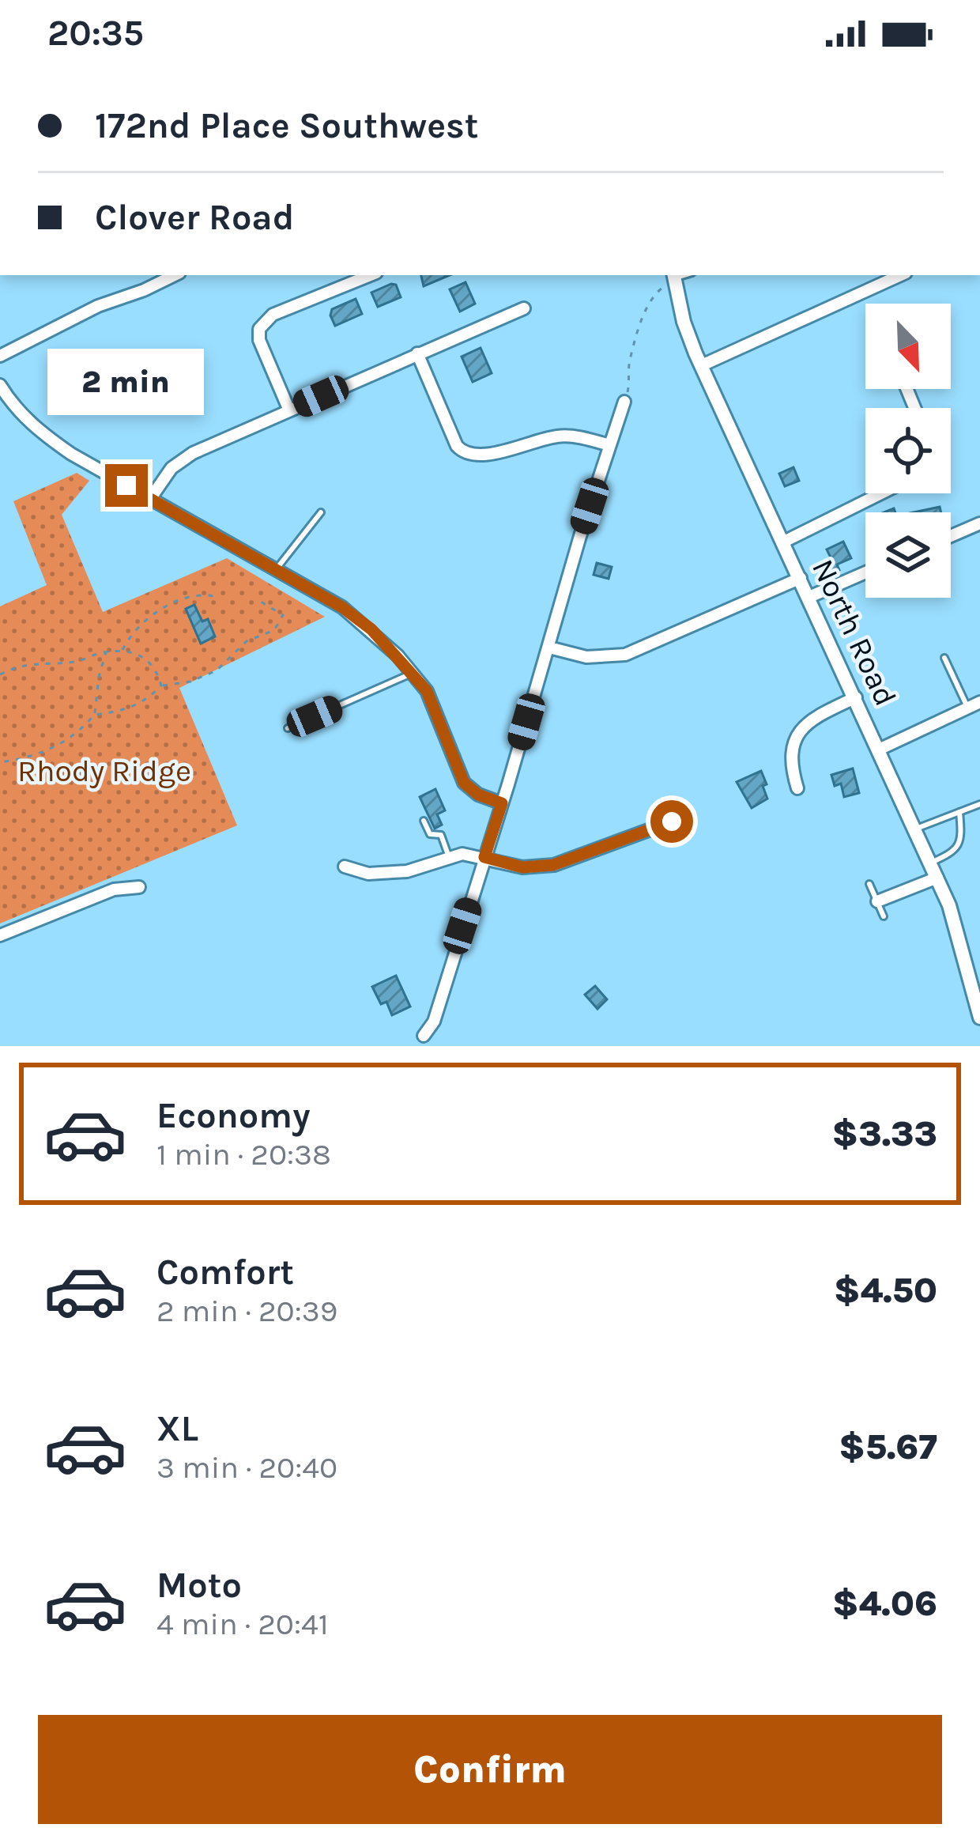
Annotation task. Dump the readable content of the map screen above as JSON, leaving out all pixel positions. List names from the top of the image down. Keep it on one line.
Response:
{"streets":{"street":["North Road"]},"parks":["Rhody Ridge"],"north":"bottom right","page":{"status":"20:35","banner":["172nd Place Southwest","Clover Road"],"bubble":"2 min","list":[{"name":"Economy","note":"1 min · 20:38","value":"$3.33"},{"name":"Comfort","note":"2 min · 20:39","value":"$4.50"},{"name":"XL","note":"3 min · 20:40","value":"$5.67"},{"name":"Moto","note":"4 min · 20:41","value":"$4.06"}],"buttons":"Confirm"}}
